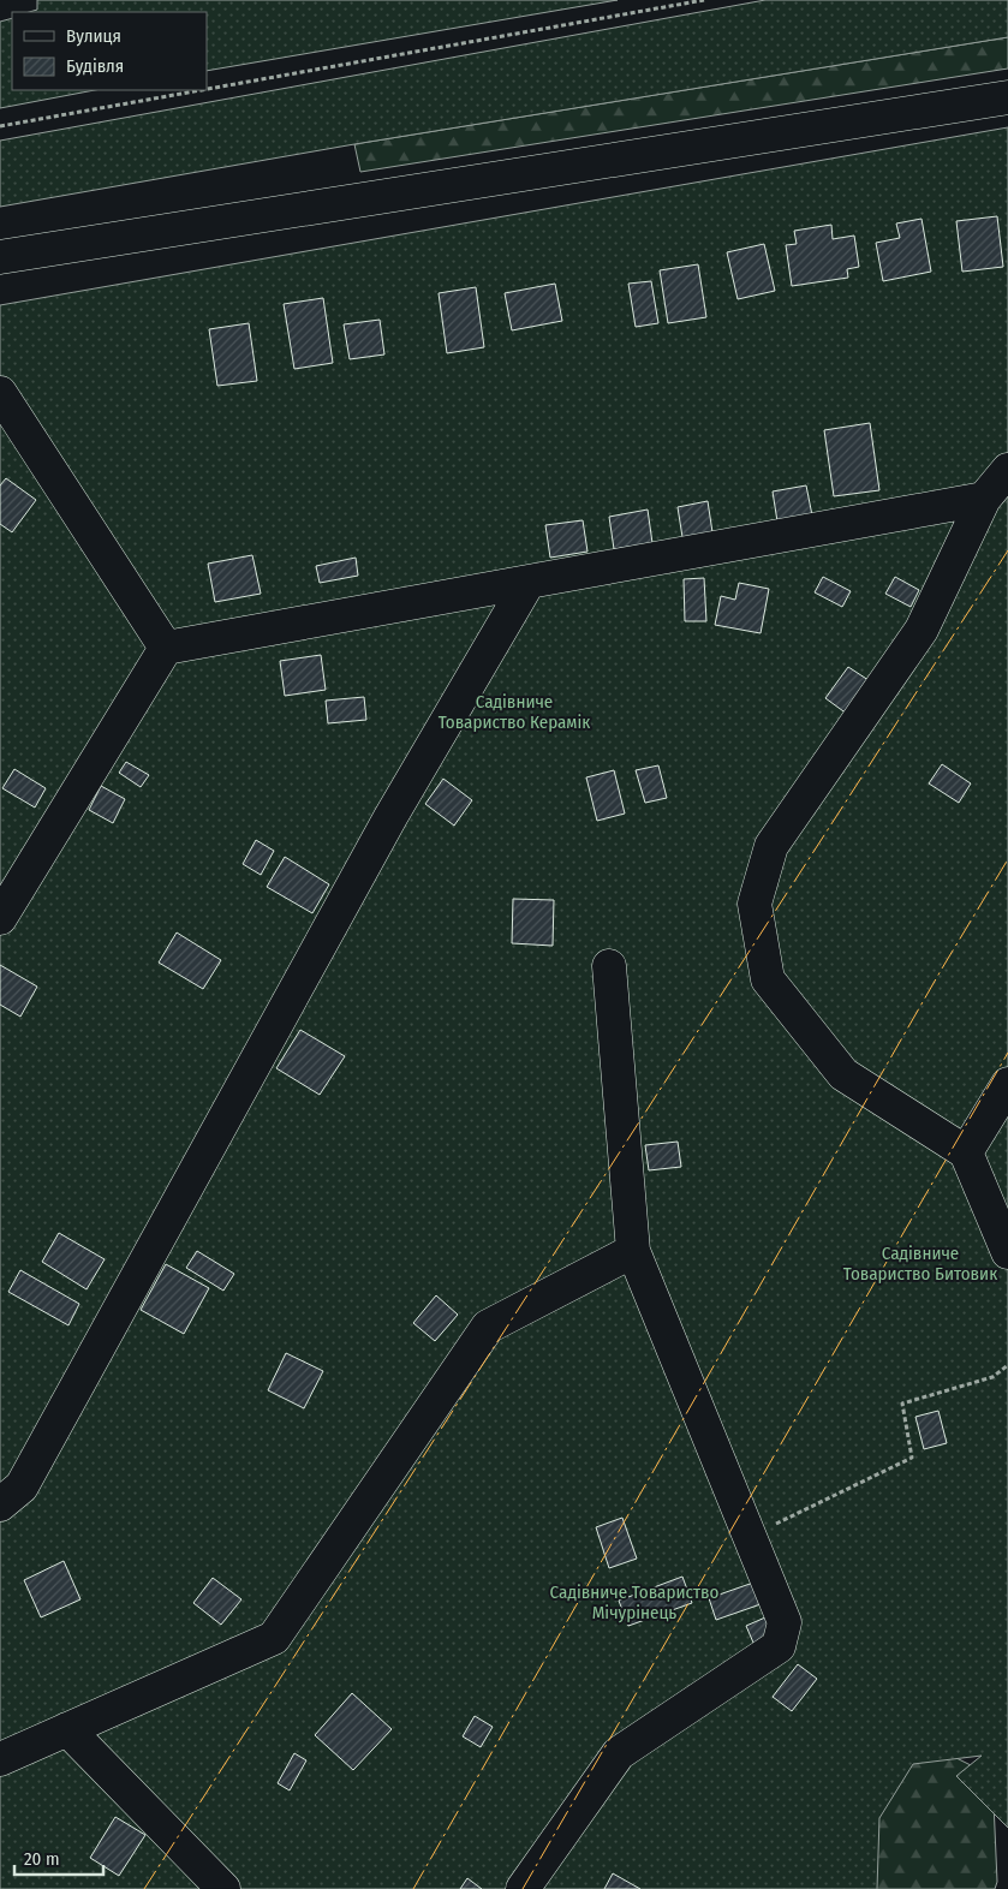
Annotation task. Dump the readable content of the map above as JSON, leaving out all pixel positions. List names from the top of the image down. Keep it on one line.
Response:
{"parks":["Садівниче Товариство Керамік","Садівниче Товариство Битовик","Садівниче Товариство Мічурінець"],"legend":["Вулиця","Будівля"],"scale_bar":"20 m"}
